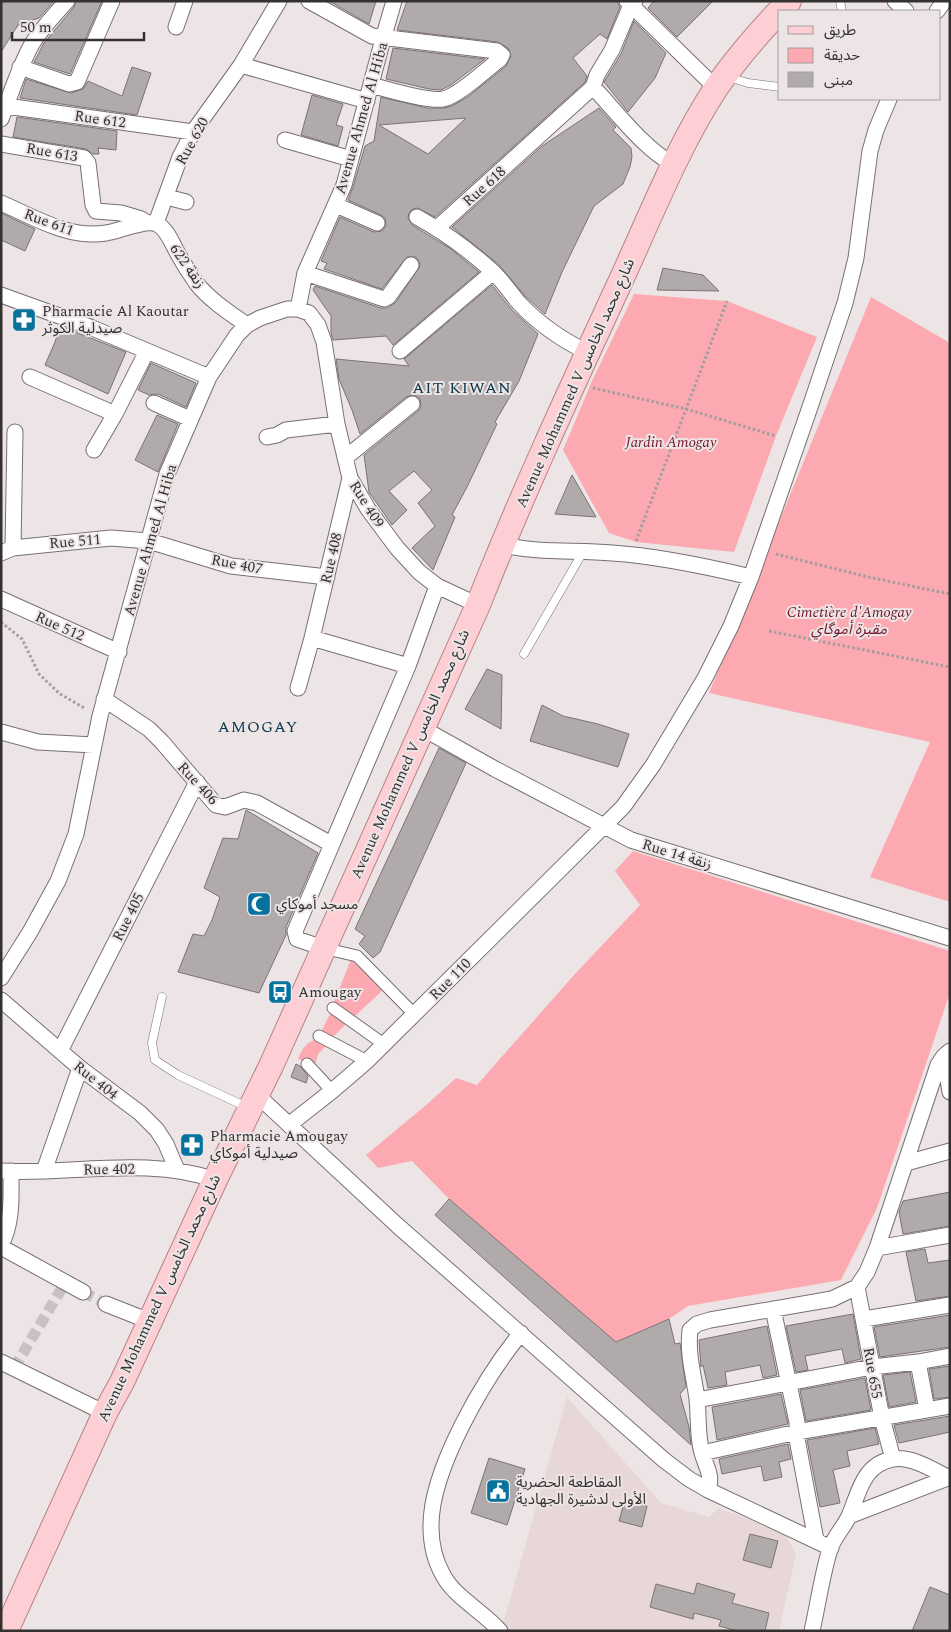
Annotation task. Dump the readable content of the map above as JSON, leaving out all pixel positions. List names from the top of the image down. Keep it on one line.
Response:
{"streets":{"main road":["Avenue Mohammed V شارع محمد الخامس"],"street":["Avenue Ahmed Al Hiba","Rue 612","Rue 620","Rue 613","Rue 618","Rue 611","زنقة 622","Rue 409","Rue 511","Rue 408","Rue 407","Rue 512","Rue 406","Rue 14 زنقة","Rue 405","Rue 110","Rue 404","Rue 402","Rue 655"]},"crossings":[["Avenue Ahmed Al Hiba","زنقة 622"],["Avenue Ahmed Al Hiba","Rue 409"],["Avenue Ahmed Al Hiba","Rue 511"],["Avenue Ahmed Al Hiba","Rue 407"],["Avenue Ahmed Al Hiba","Rue 512"],["Avenue Ahmed Al Hiba","Rue 406"],["Rue 612","Rue 620"],["Rue 620","Rue 613"],["Rue 620","Rue 611"],["Rue 620","زنقة 622"],["Rue 613","Rue 611"],["Rue 613","زنقة 622"],["Rue 611","زنقة 622"],["Avenue Mohammed V شارع محمد الخامس","Rue 409"],["Avenue Mohammed V شارع محمد الخامس","Rue 14 زنقة"],["Avenue Mohammed V شارع محمد الخامس","Rue 402"],["Rue 409","Rue 408"],["Rue 511","Rue 407"],["Rue 408","Rue 407"],["Rue 406","Rue 405"],["Rue 14 زنقة","Rue 110"],["Rue 405","Rue 404"],["Rue 404","Rue 402"]],"districts":["AIT KIWAN","AMOGAY"],"parks":["Jardin Amogay","Cimetière d'Amogay مقبرة أموگاي"],"places":{"pharmacy":["Pharmacie Al Kaoutar صيدلية الكوثر","Pharmacie Amougay صيدلية أموكاي"],"mosque":["مسجد أموكاي"],"bus stop":["Amougay"],"public building":["المقاطعة الحضرية الأولى لدشيرة الجهادية"]},"legend":["طريق","حديقة","مبنى"],"scale_bar":"50 m"}
